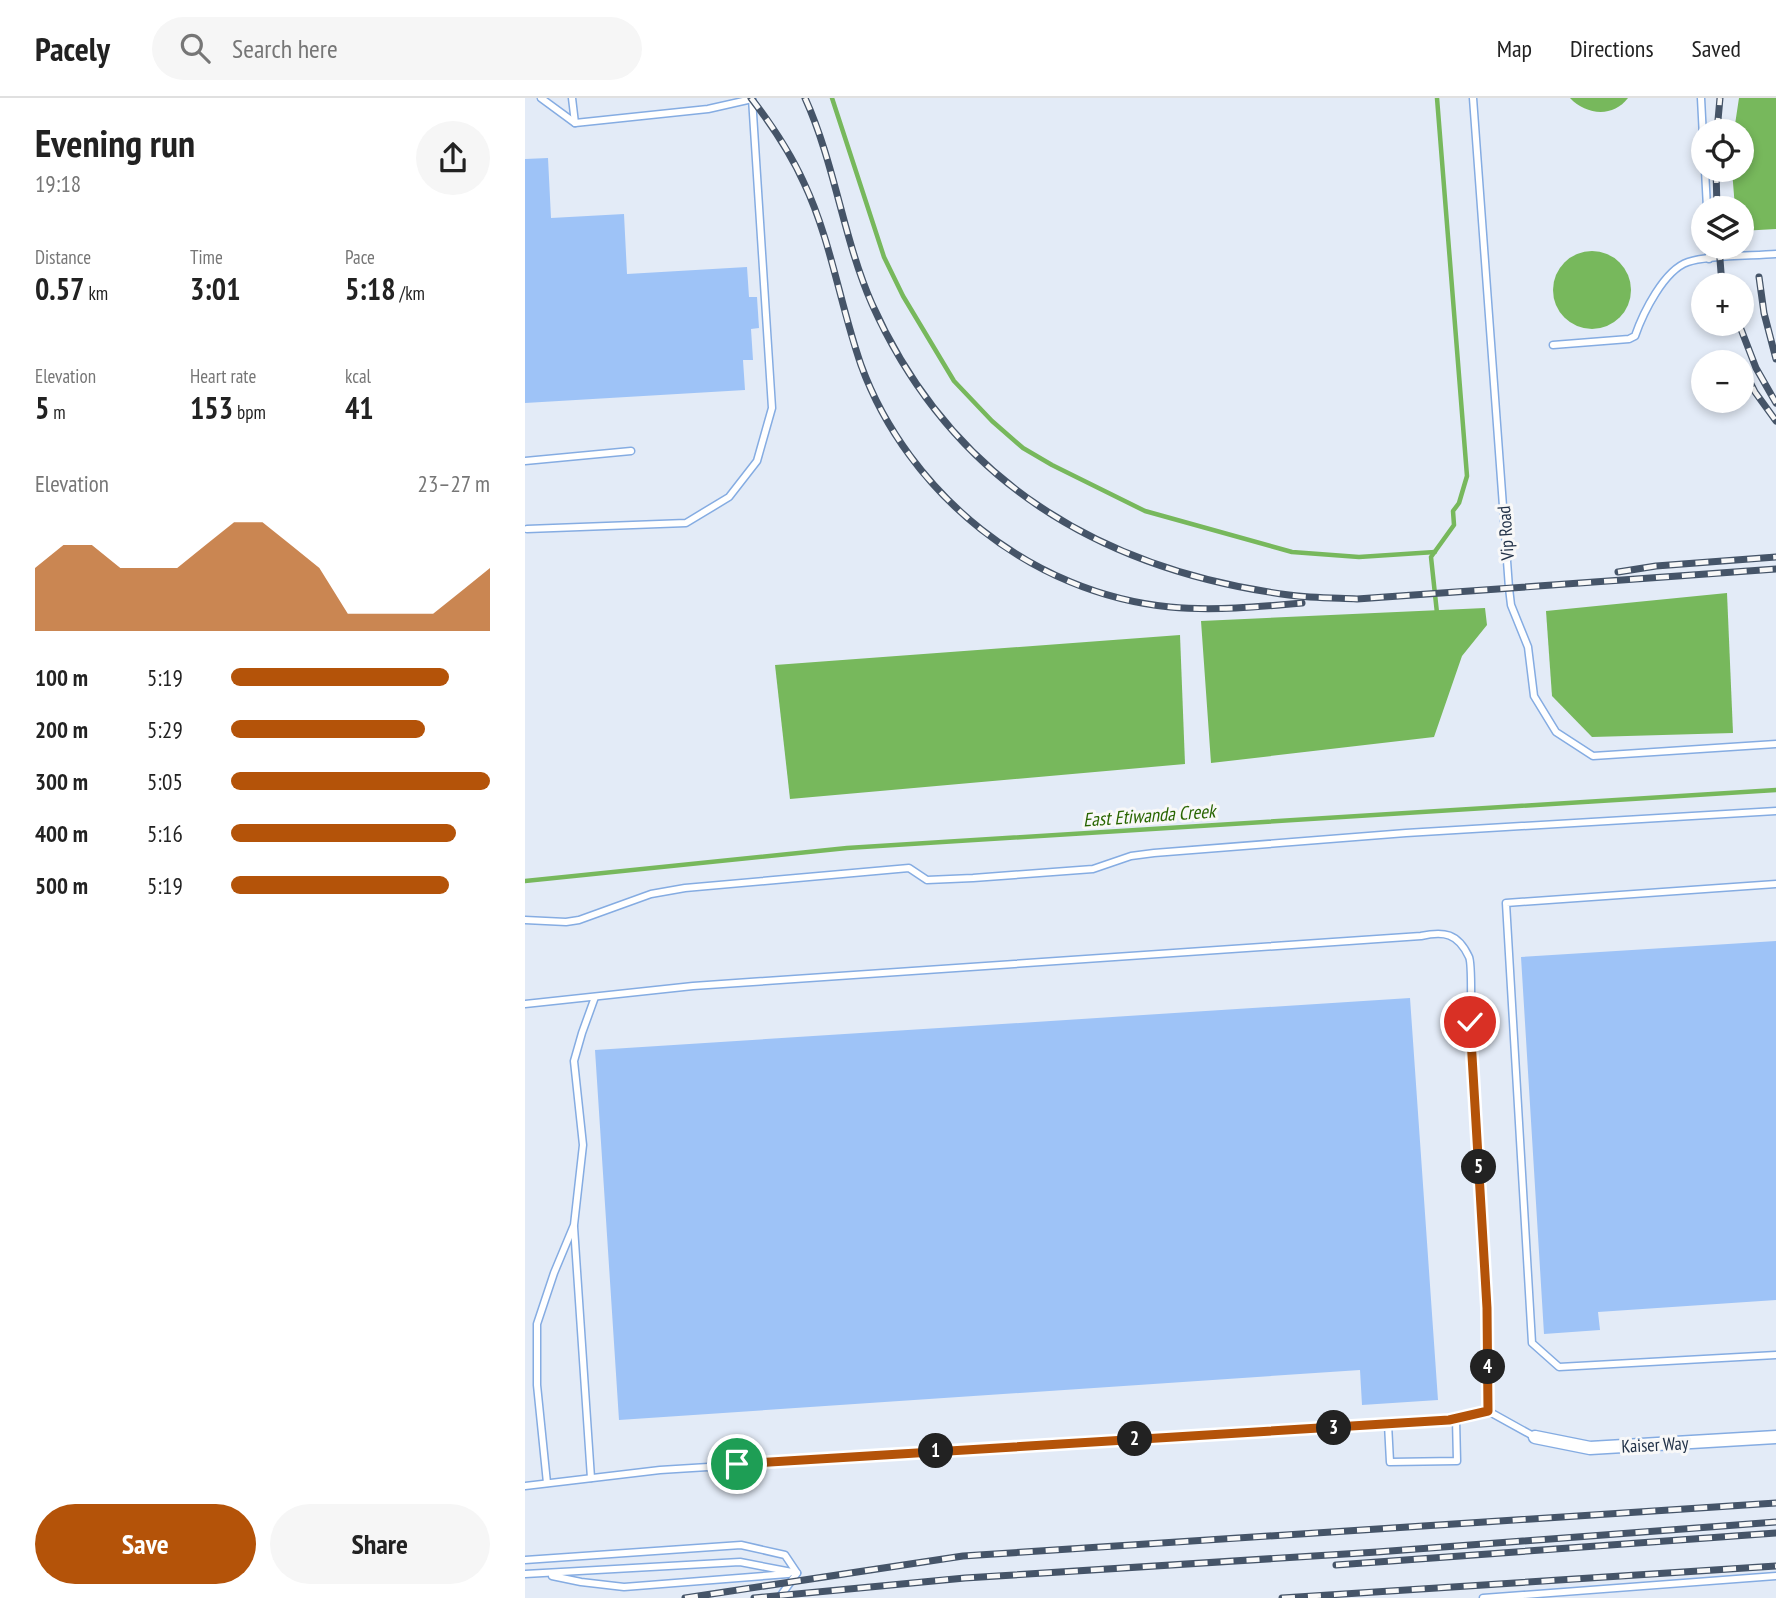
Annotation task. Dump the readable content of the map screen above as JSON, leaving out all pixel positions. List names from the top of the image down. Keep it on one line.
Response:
{"streets":{"street":["Kaiser Way"],"lane":["Vip Road"]},"water":["East Etiwanda Creek"],"page":{"header":"Pacely","search":"Search here","nav":["Map","Directions","Saved"],"heading":["Evening run","19:18"],"map_buttons":["+","−"],"stats":[["Distance","0.57 km"],["Time","3:01"],["Pace","5:18 /km"],["Elevation","5 m"],["Heart rate","153 bpm"],["kcal","41"]],"chart":["Elevation","23–27 m"],"list":[{"name":"100 m","note":"5:19"},{"name":"200 m","note":"5:29"},{"name":"300 m","note":"5:05"},{"name":"400 m","note":"5:16"},{"name":"500 m","note":"5:19"}],"pins":["5","4","3","2","1"],"buttons":["Save","Share"]}}
